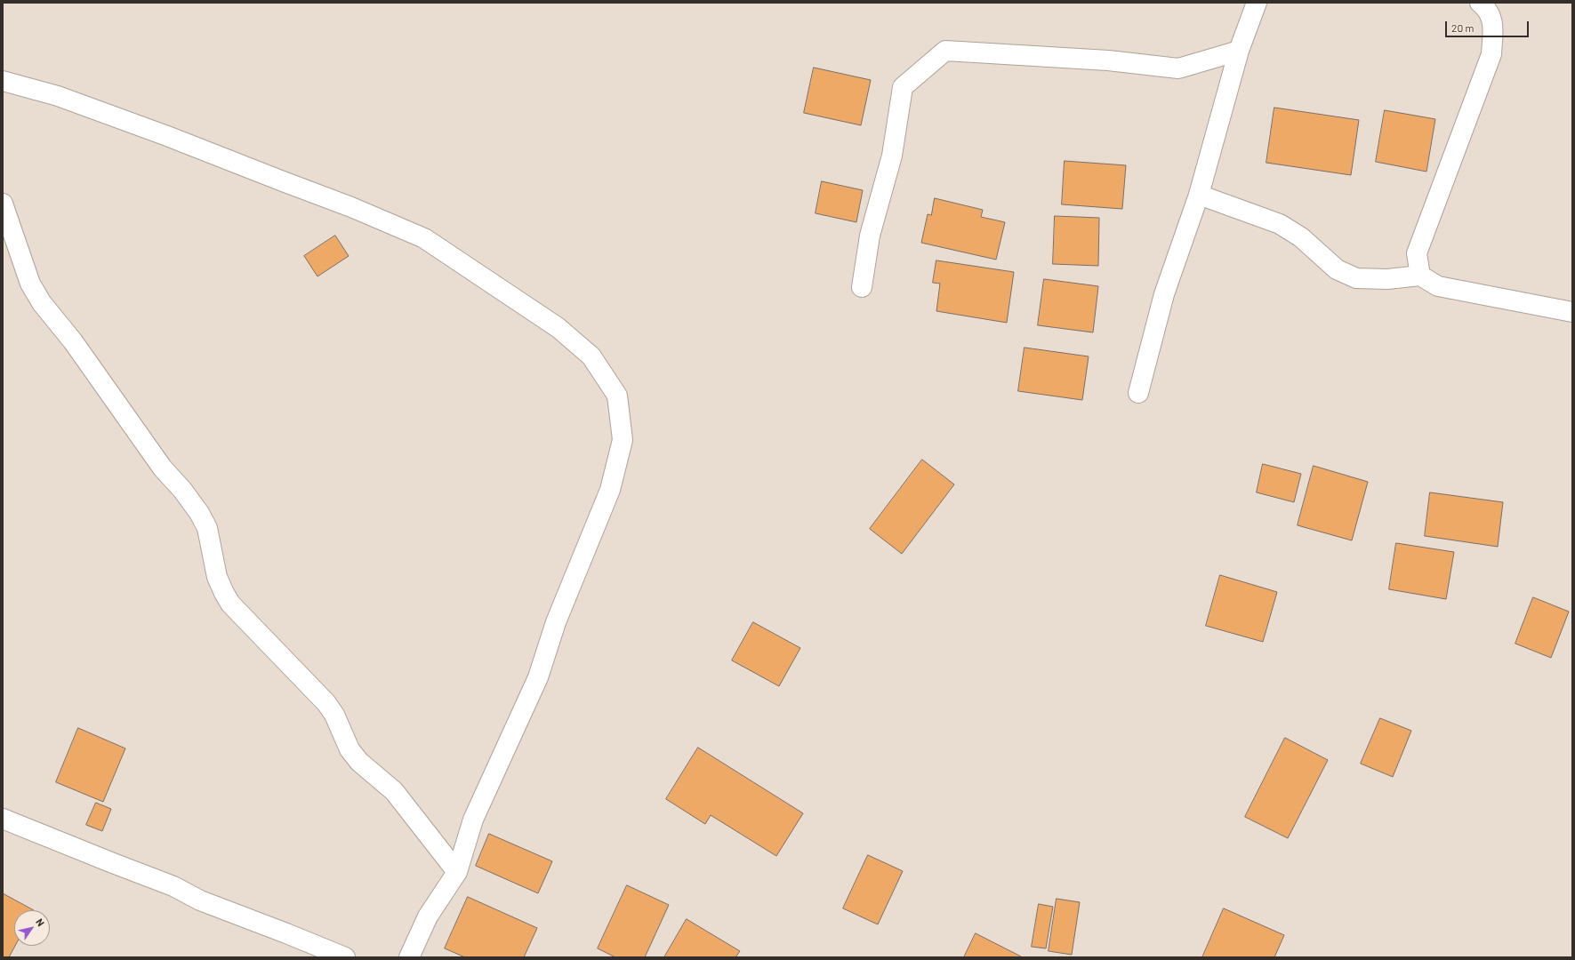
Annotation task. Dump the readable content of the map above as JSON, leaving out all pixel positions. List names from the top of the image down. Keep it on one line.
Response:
{"scale_bar":"20 m","north":"top right"}
